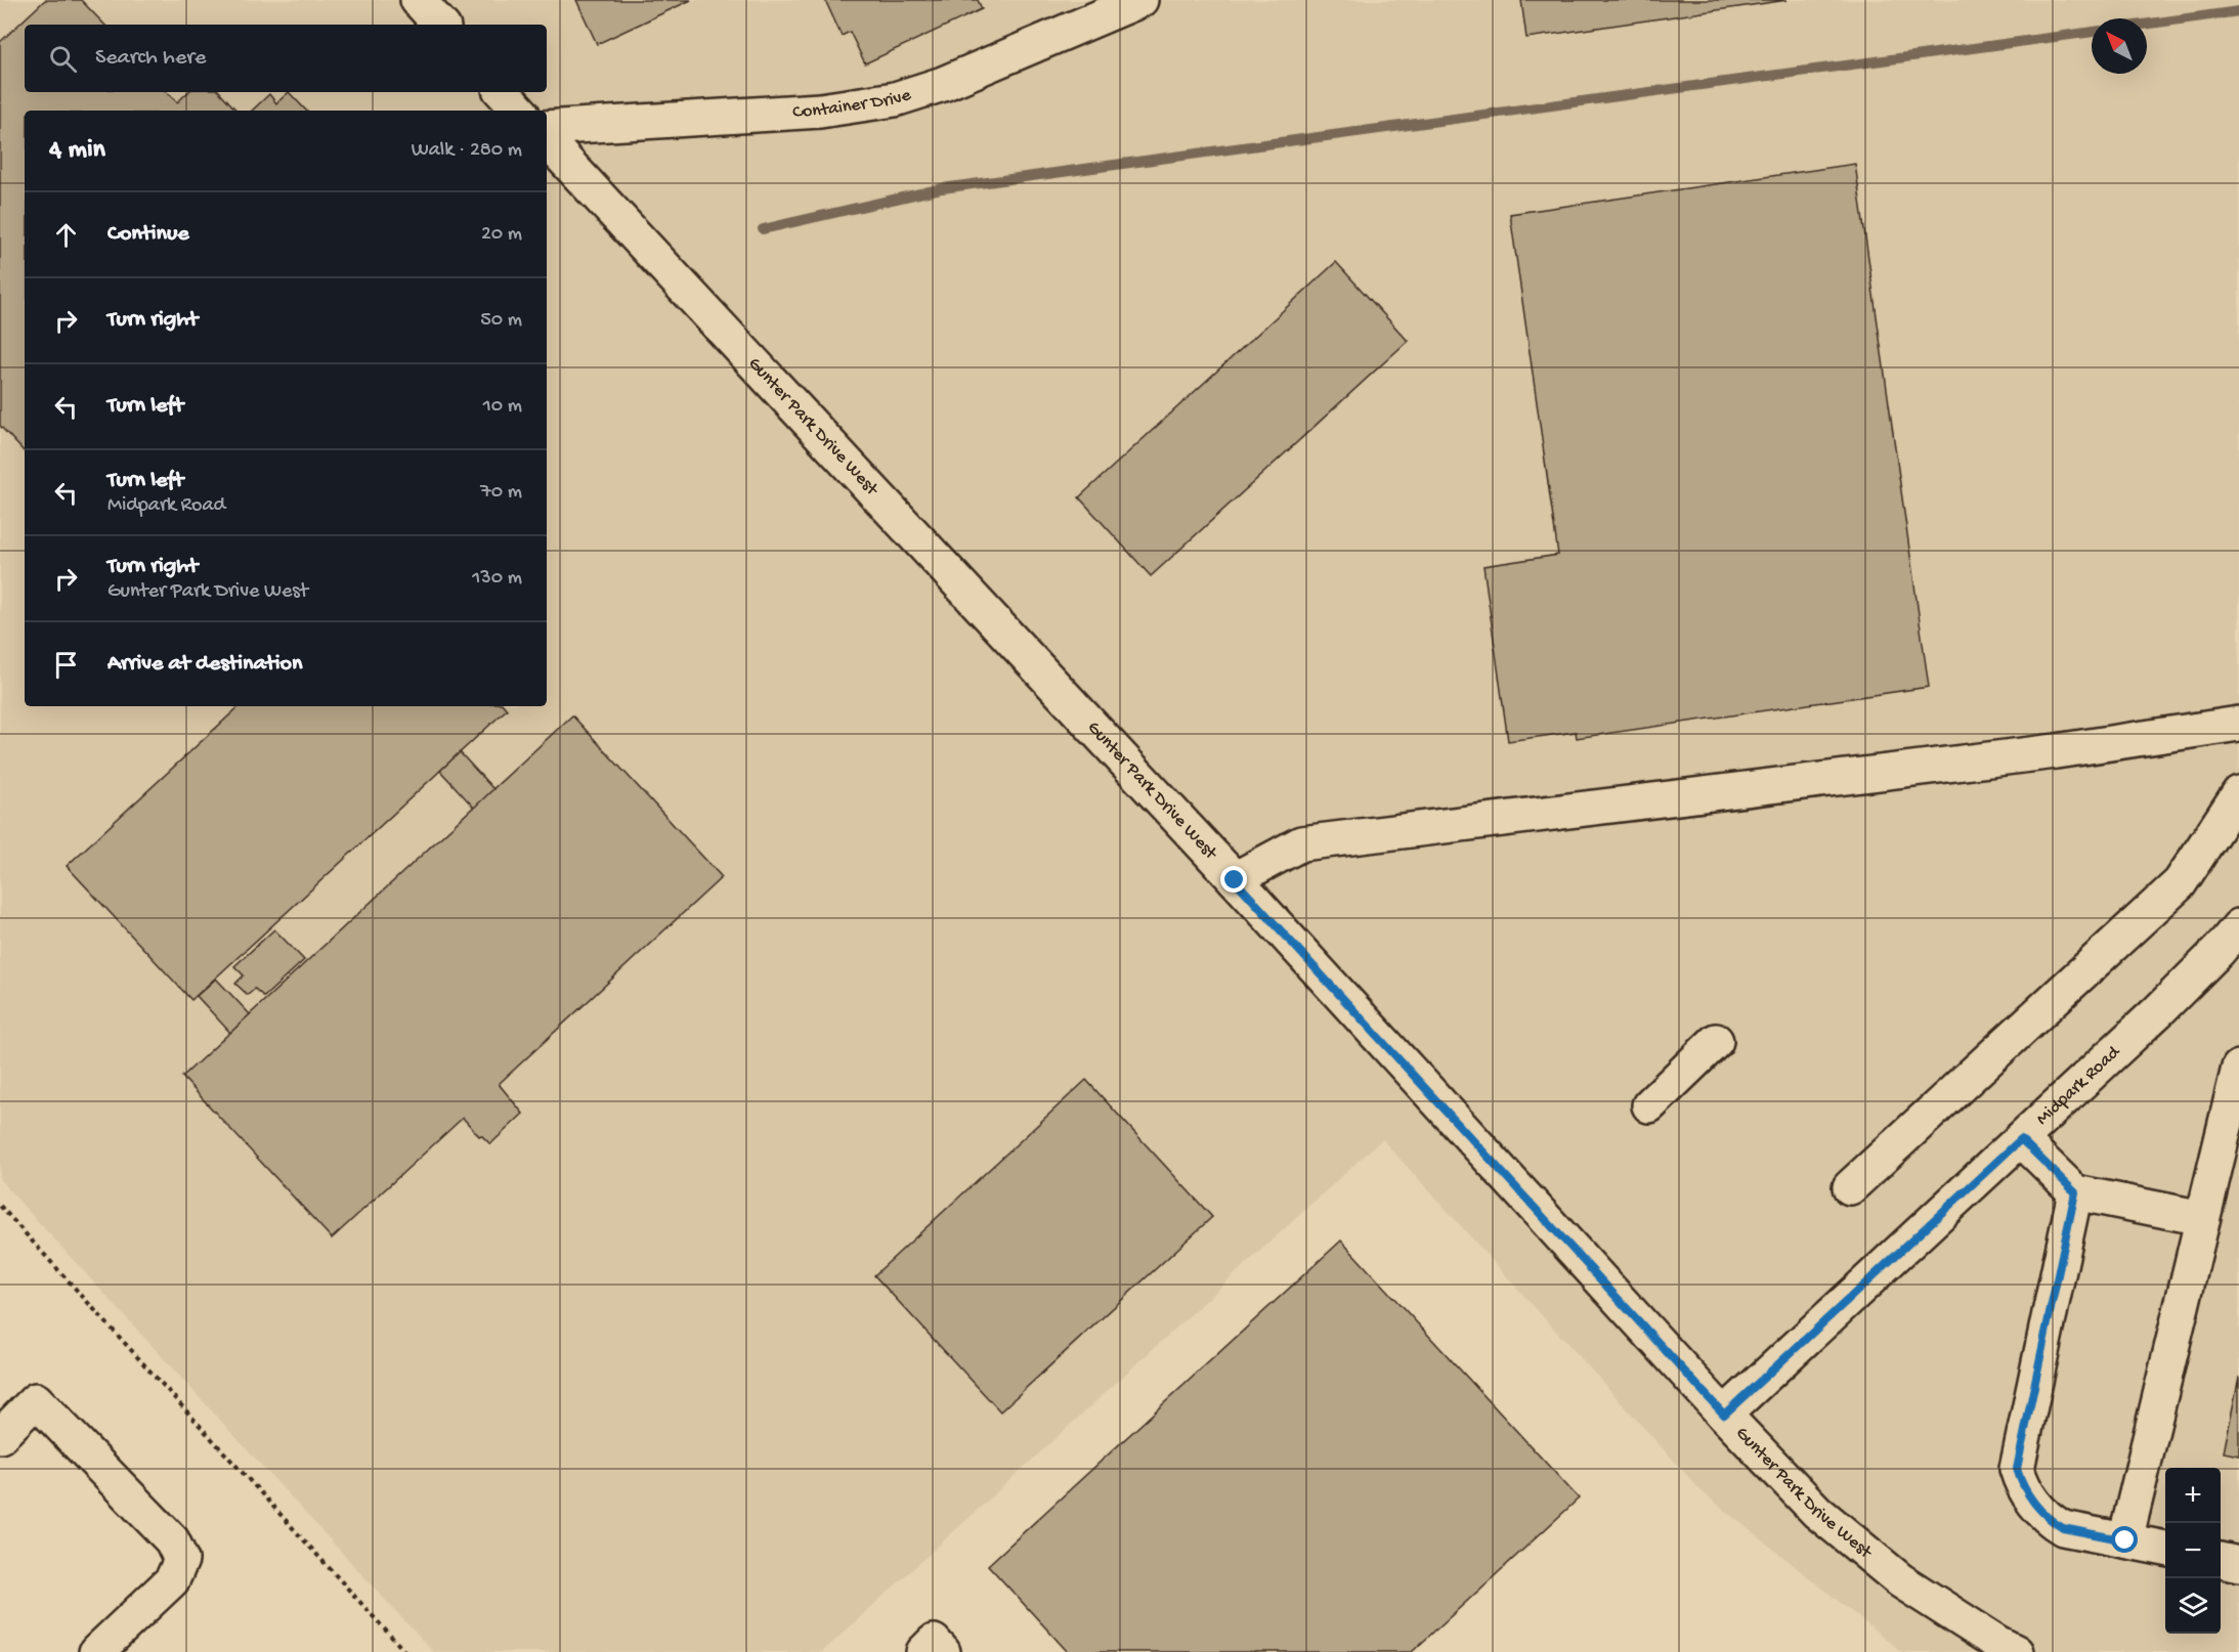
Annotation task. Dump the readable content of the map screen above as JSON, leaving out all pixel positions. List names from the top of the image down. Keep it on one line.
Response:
{"streets":{"street":["Container Drive","Gunter Park Drive West","Midpark Road"]},"crossings":[["Gunter Park Drive West","Midpark Road"]],"north":"top left","page":{"search":"Search here","heading":["4 min","Walk · 280 m"],"list":[["Continue","20 m"],["Turn right","50 m"],["Turn left","10 m"],["Turn left","Midpark Road","70 m"],["Turn right","Gunter Park Drive West","130 m"],"Arrive at destination"],"map_buttons":["+","−"]}}
